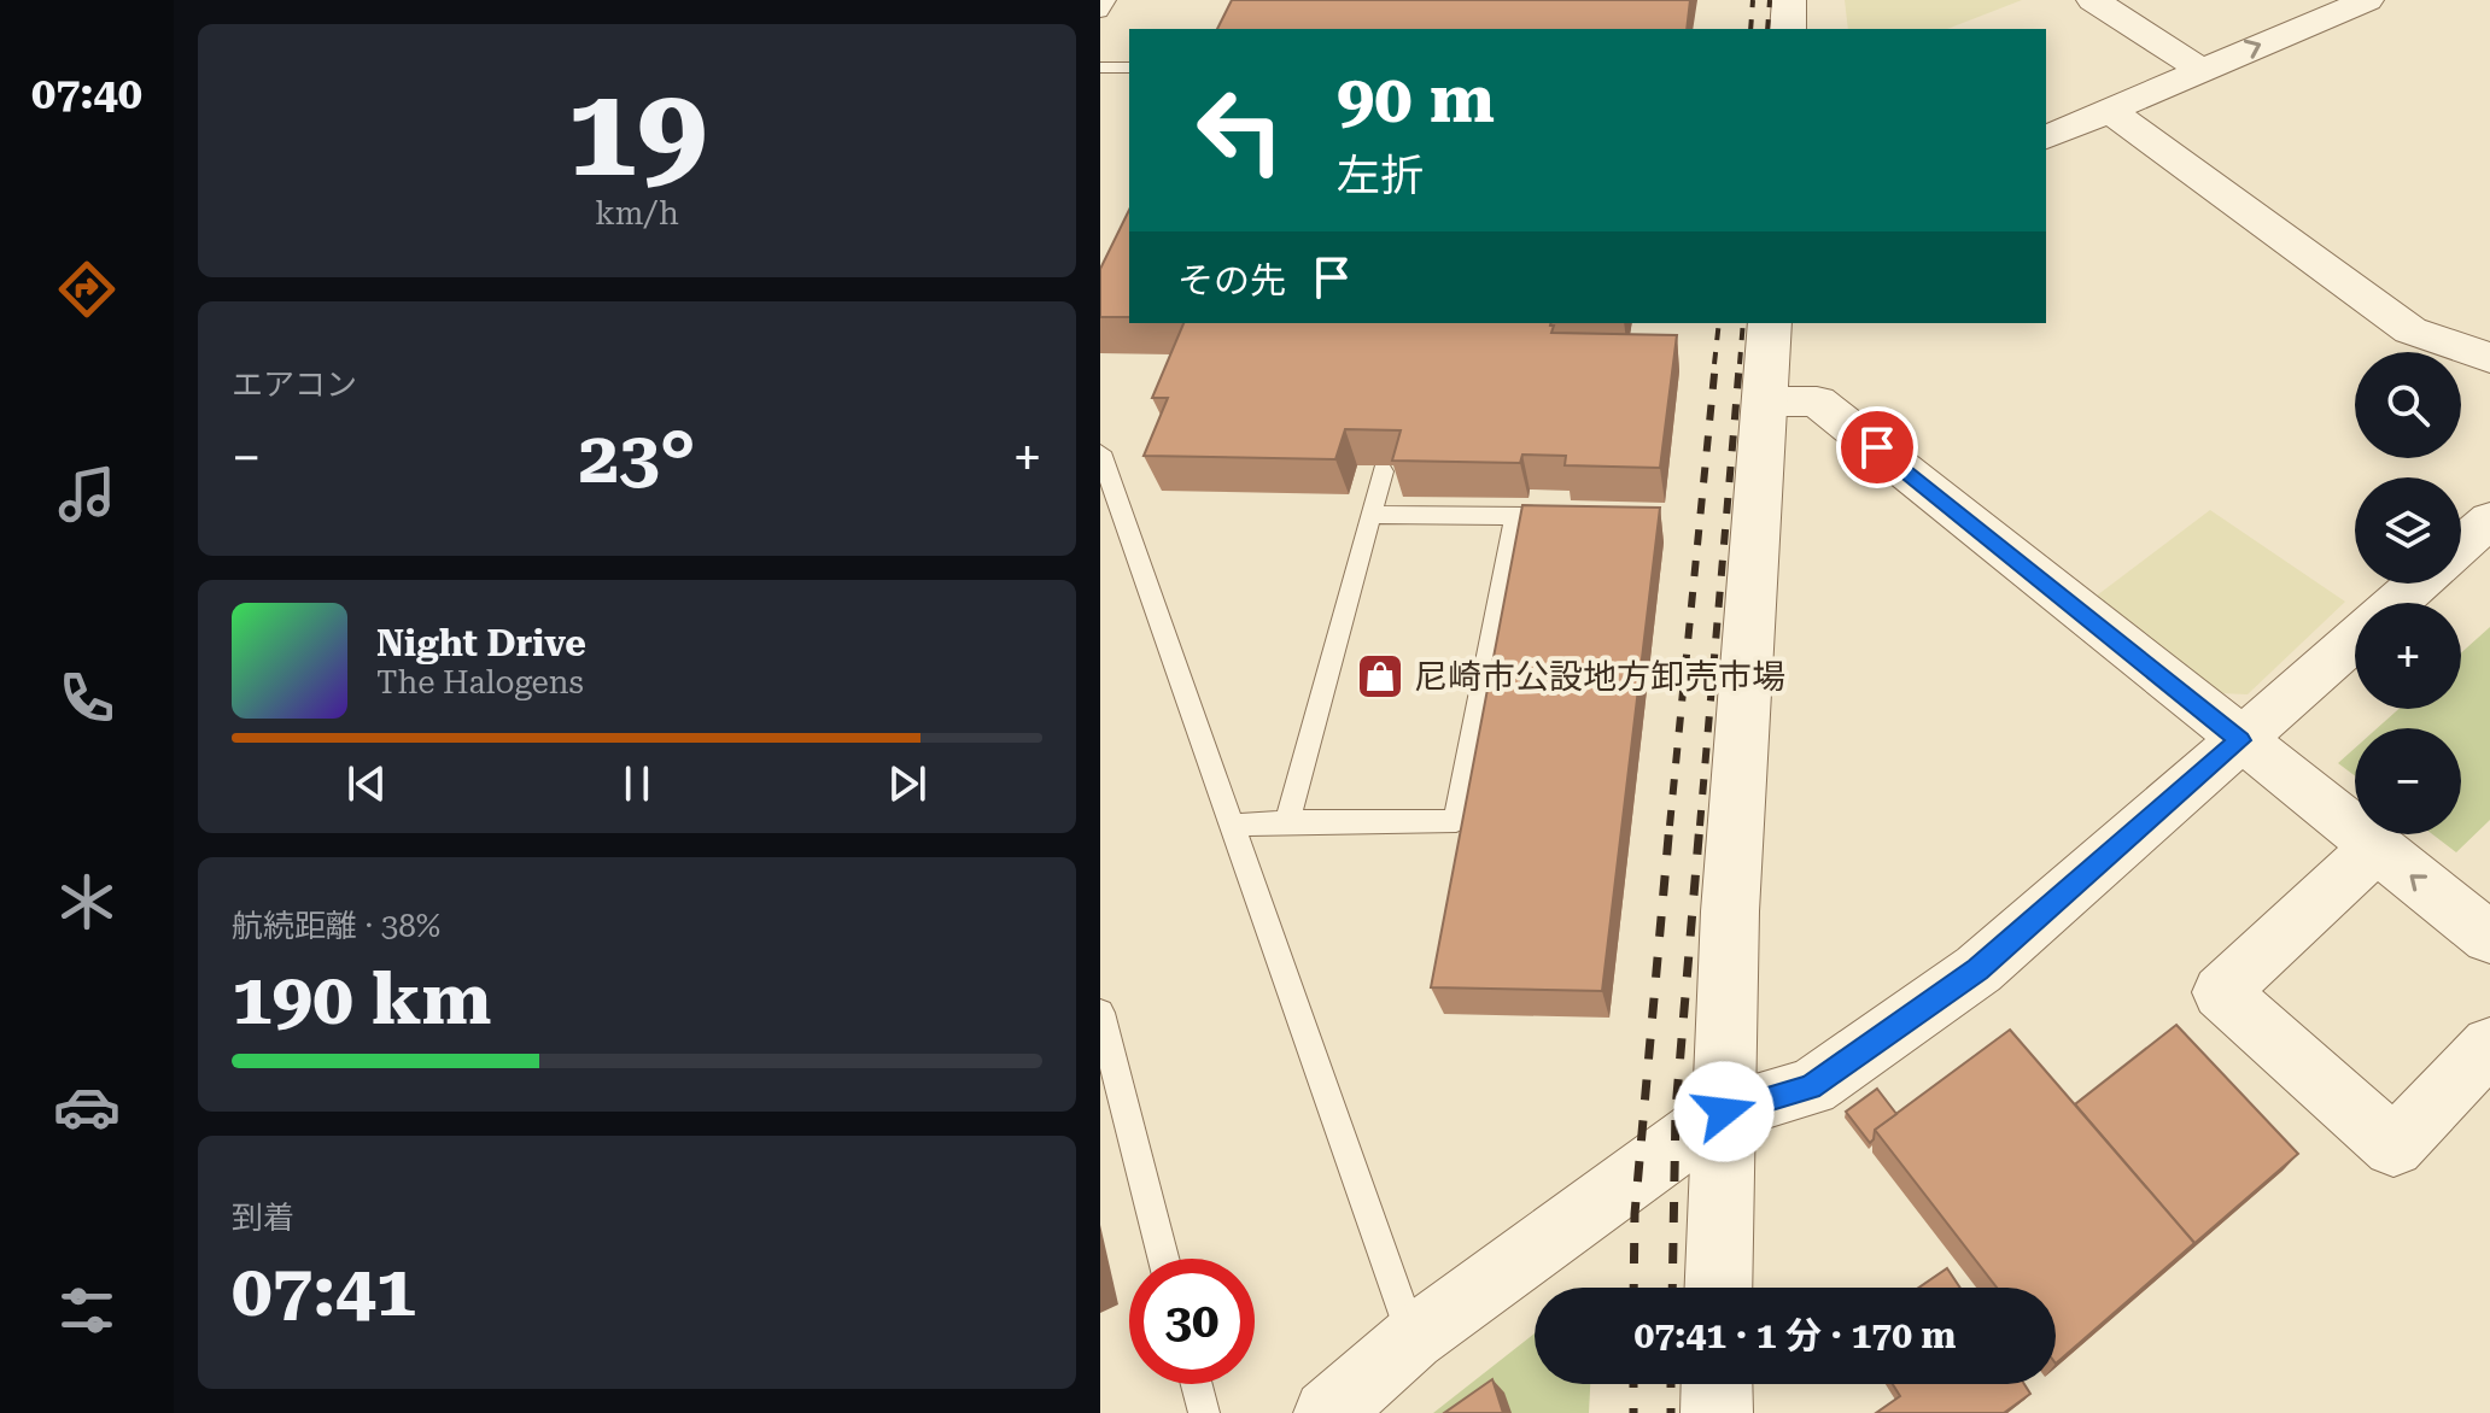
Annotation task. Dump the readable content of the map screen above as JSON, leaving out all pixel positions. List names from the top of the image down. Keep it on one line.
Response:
{"places":{"shop":["尼崎市公設地方卸売市場"]},"page":{"tabs":"07:40","tile":[["19","km/h"],"エアコン",["航続距離 · 38%","190 km"],["到着","07:41"]],"turn":["90 m","左折"],"then":"その先","map_buttons":["+","−"],"heat":["−","23°","+"],"song":["Night Drive","The Halogens"],"limit":"30","trip":"07:41 · 1 分 · 170 m"}}
